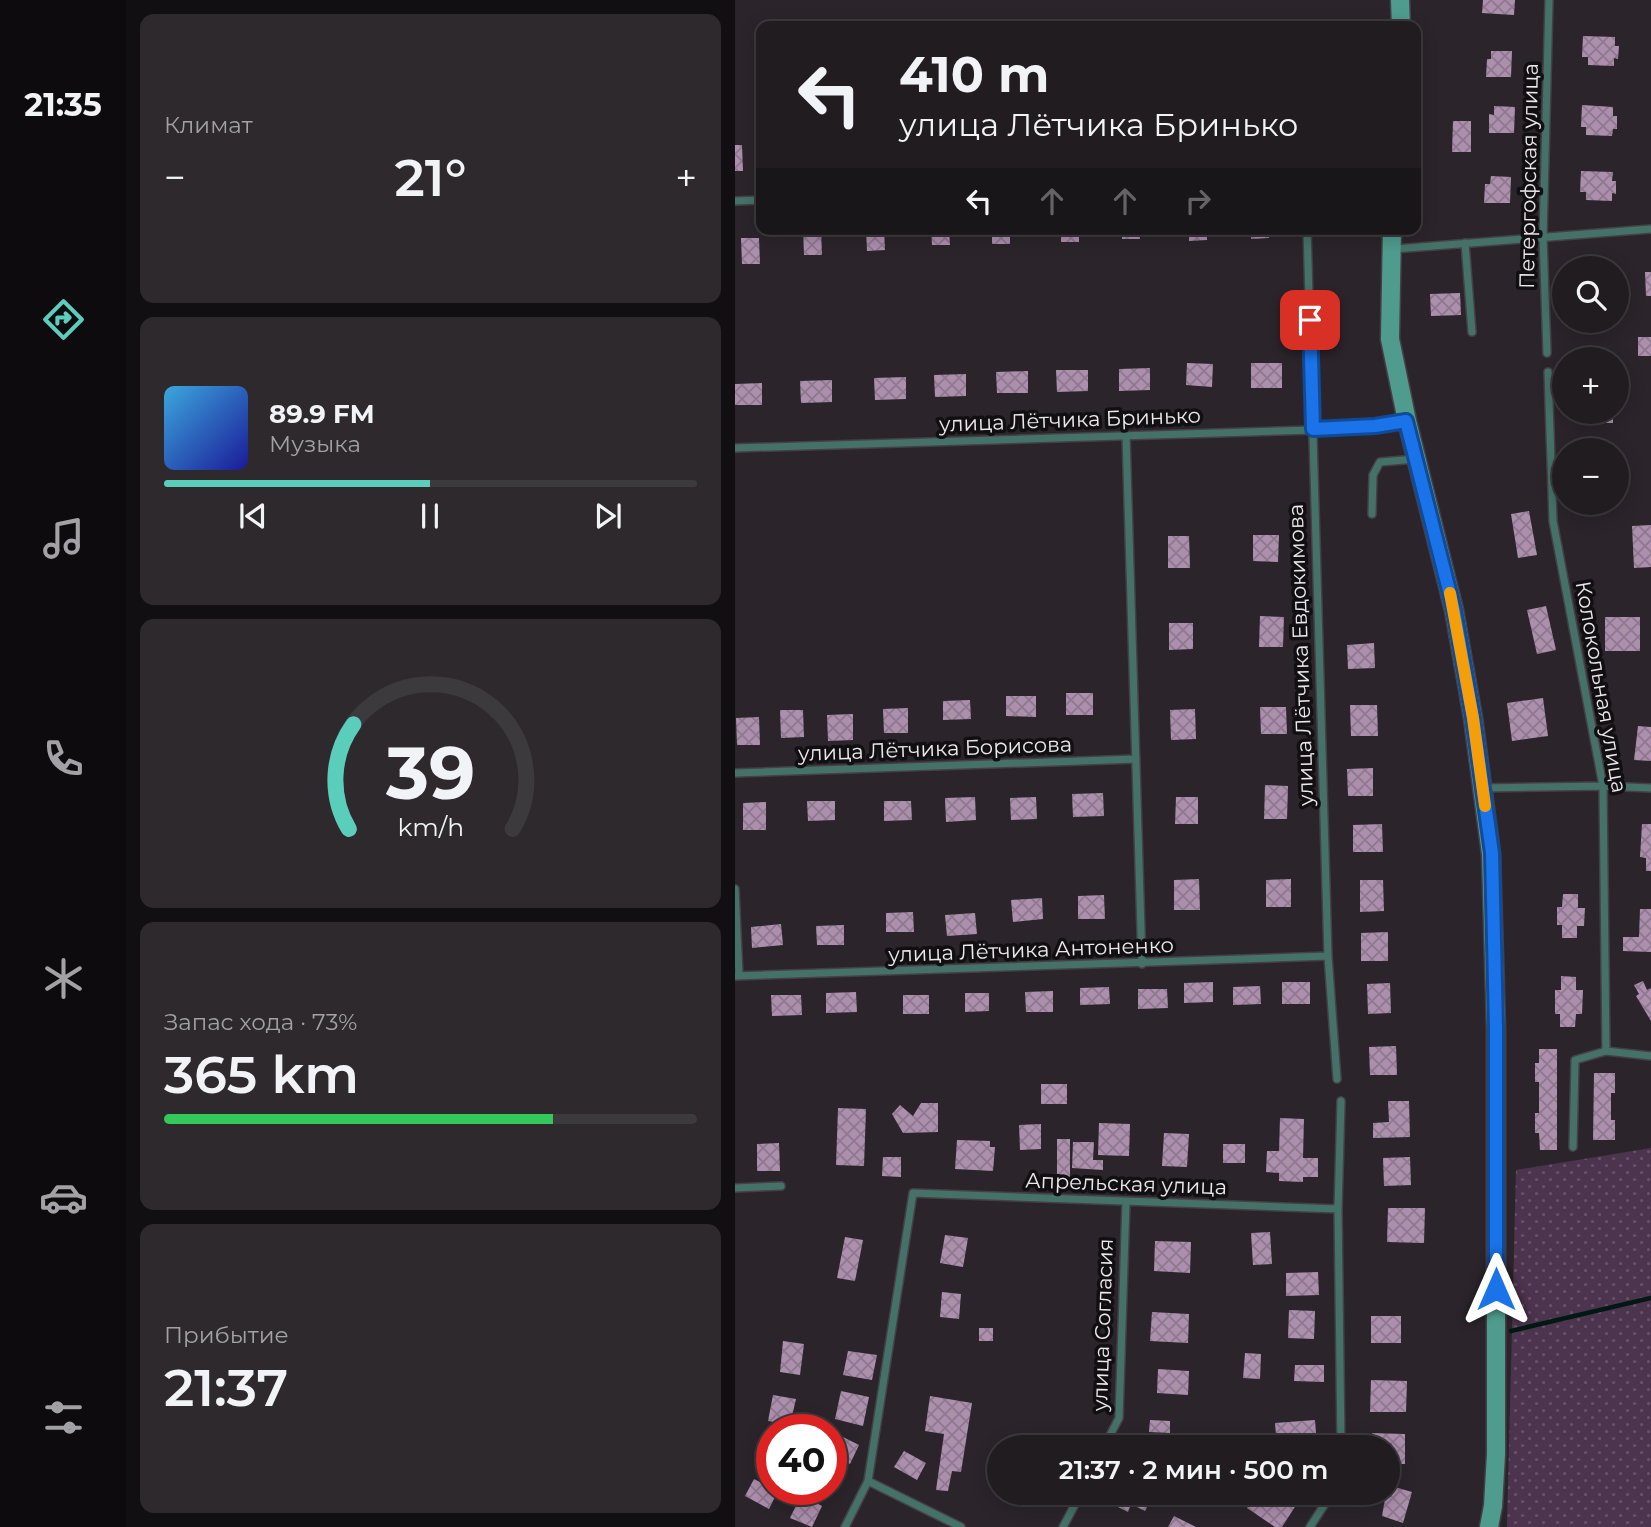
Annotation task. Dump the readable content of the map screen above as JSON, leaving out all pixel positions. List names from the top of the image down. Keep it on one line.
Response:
{"streets":{"lane":["Петергофская улица","улица Лётчика Бринько","улица Лётчика Евдокимова","Колокольная улица","улица Лётчика Борисова","улица Лётчика Антоненко","Апрельская улица","улица Согласия"]},"crossings":[["улица Лётчика Бринько","улица Лётчика Евдокимова"],["улица Лётчика Евдокимова","улица Лётчика Антоненко"],["Апрельская улица","улица Согласия"]],"page":{"tabs":"21:35","tile":["Климат",["Запас хода · 73%","365 km"],["Прибытие","21:37"]],"turn":["410 m","улица Лётчика Бринько"],"heat":["−","21°","+"],"map_buttons":["+","−"],"song":["89.9 FM","Музыка"],"limit":"40","trip":"21:37 · 2 мин · 500 m","gauge":["39","km/h"]}}
